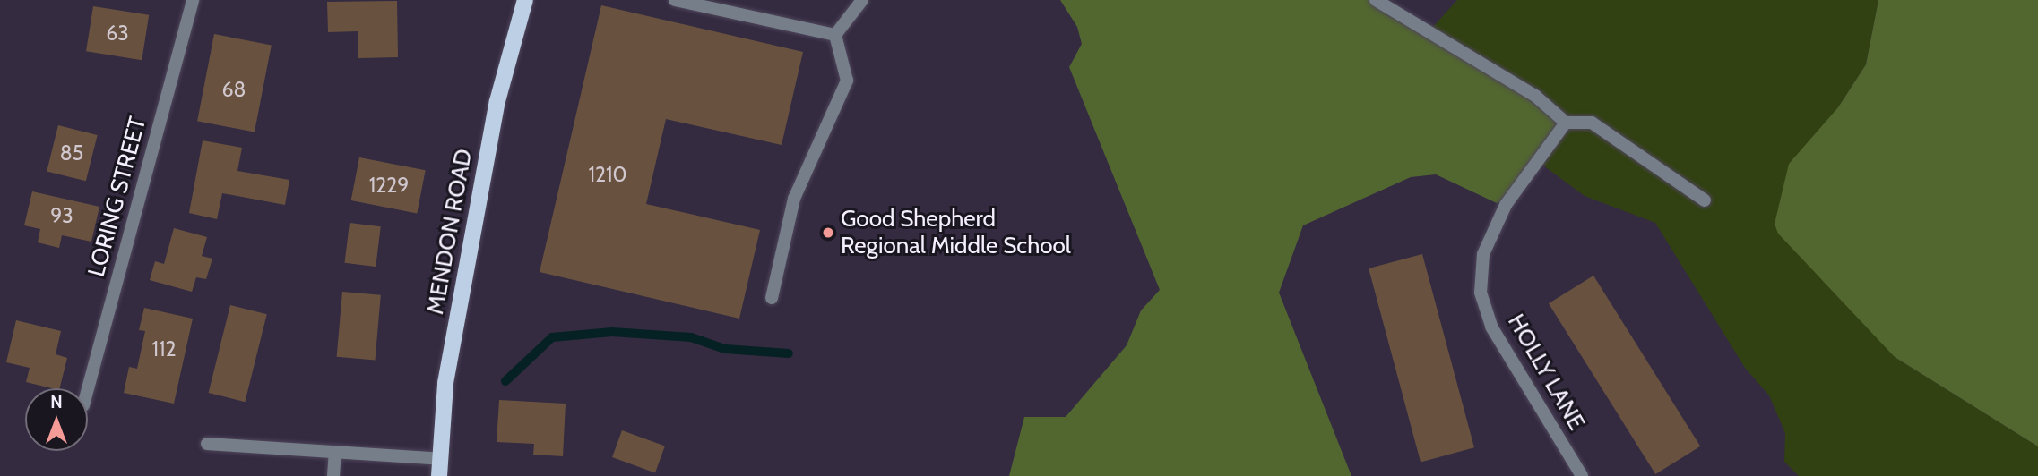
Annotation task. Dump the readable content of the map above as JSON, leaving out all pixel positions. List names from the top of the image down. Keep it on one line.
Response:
{"streets":{"main road":["MENDON ROAD"],"street":["LORING STREET","HOLLY LANE"]},"places":["Good Shepherd Regional Middle School"],"house_numbers":["63","68","85","1210","1229","93","112"],"north":"top"}
